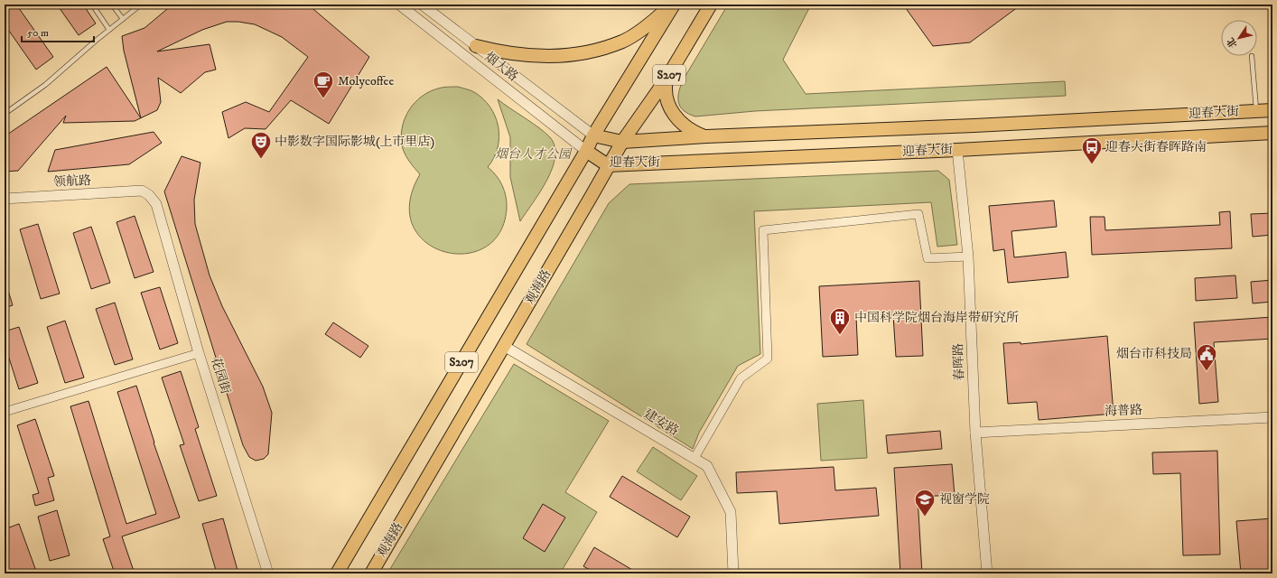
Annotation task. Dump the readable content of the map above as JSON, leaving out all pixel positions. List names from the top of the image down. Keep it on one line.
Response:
{"streets":{"main road":["S207","迎春大街","观海路"],"street":["烟大路","领航路","春晖路","花园街","海普路","建安路"]},"crossings":[["烟大路","S207"],["烟大路","迎春大街"],["S207","迎春大街"],["迎春大街","观海路"],["迎春大街","春晖路"],["领航路","花园街"],["观海路","建安路"],["春晖路","海普路"]],"parks":["烟台人才公园"],"places":{"cafe":["Molycoffee"],"theatre":["中影数字国际影城(上市里店)"],"bus stop":["迎春大街春晖路南"],"building":["中国科学院烟台海岸带研究所"],"public building":["烟台市科技局"],"school or university":["视窗学院"]},"scale_bar":"50 m","north":"bottom left"}
